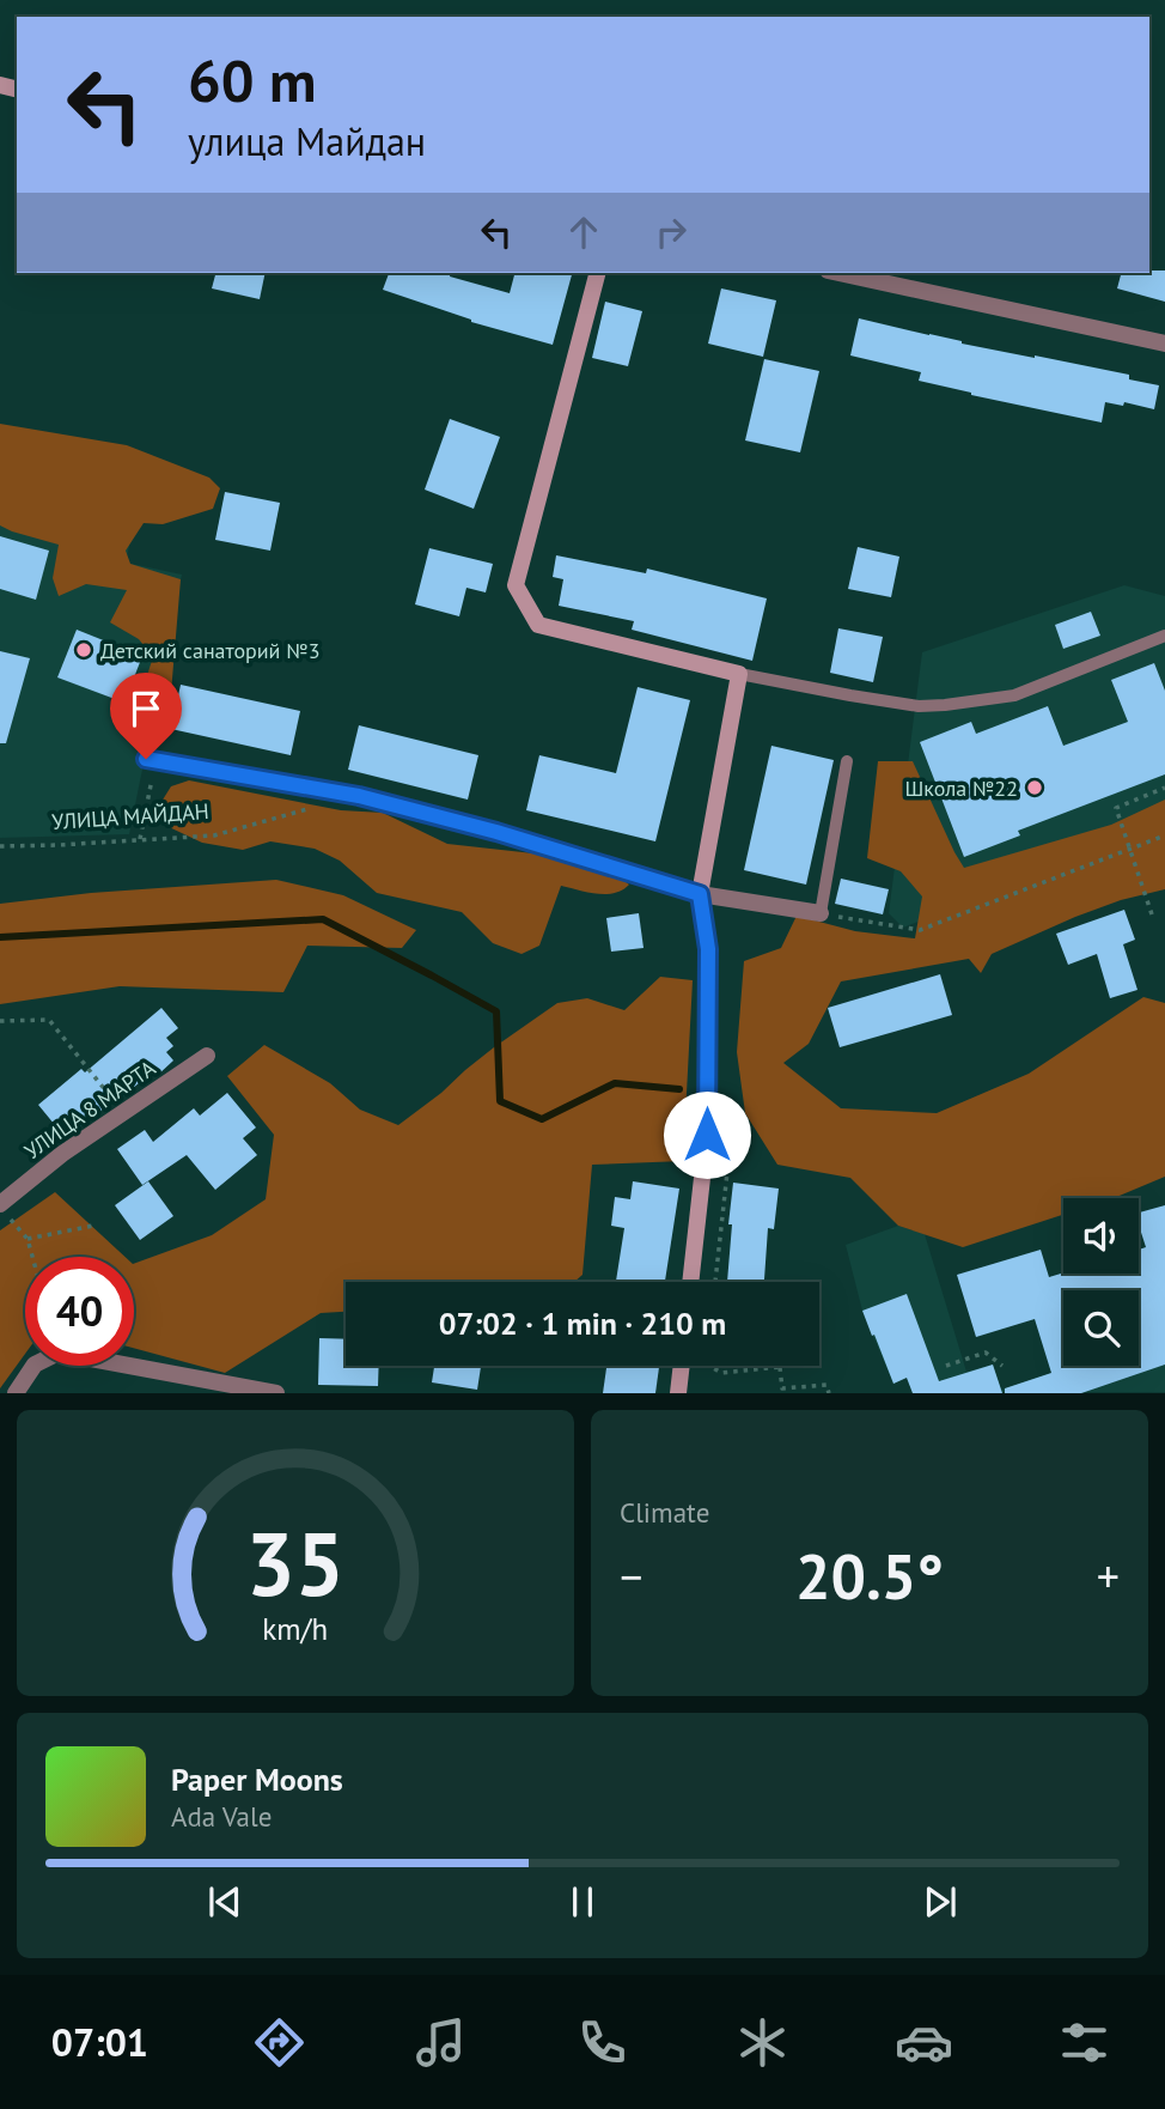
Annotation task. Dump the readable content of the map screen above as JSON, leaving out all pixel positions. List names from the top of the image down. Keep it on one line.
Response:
{"streets":{"street":["УЛИЦА МАЙДАН","УЛИЦА 8 МАРТА"]},"places":["Детский санаторий №3","Школа №22"],"page":{"turn":["60 m","улица Майдан"],"limit":"40","trip":"07:02 · 1 min · 210 m","tile":"Climate","heat":["−","20.5°","+"],"song":["Paper Moons","Ada Vale"],"tabs":"07:01","gauge":["35","km/h"]}}
